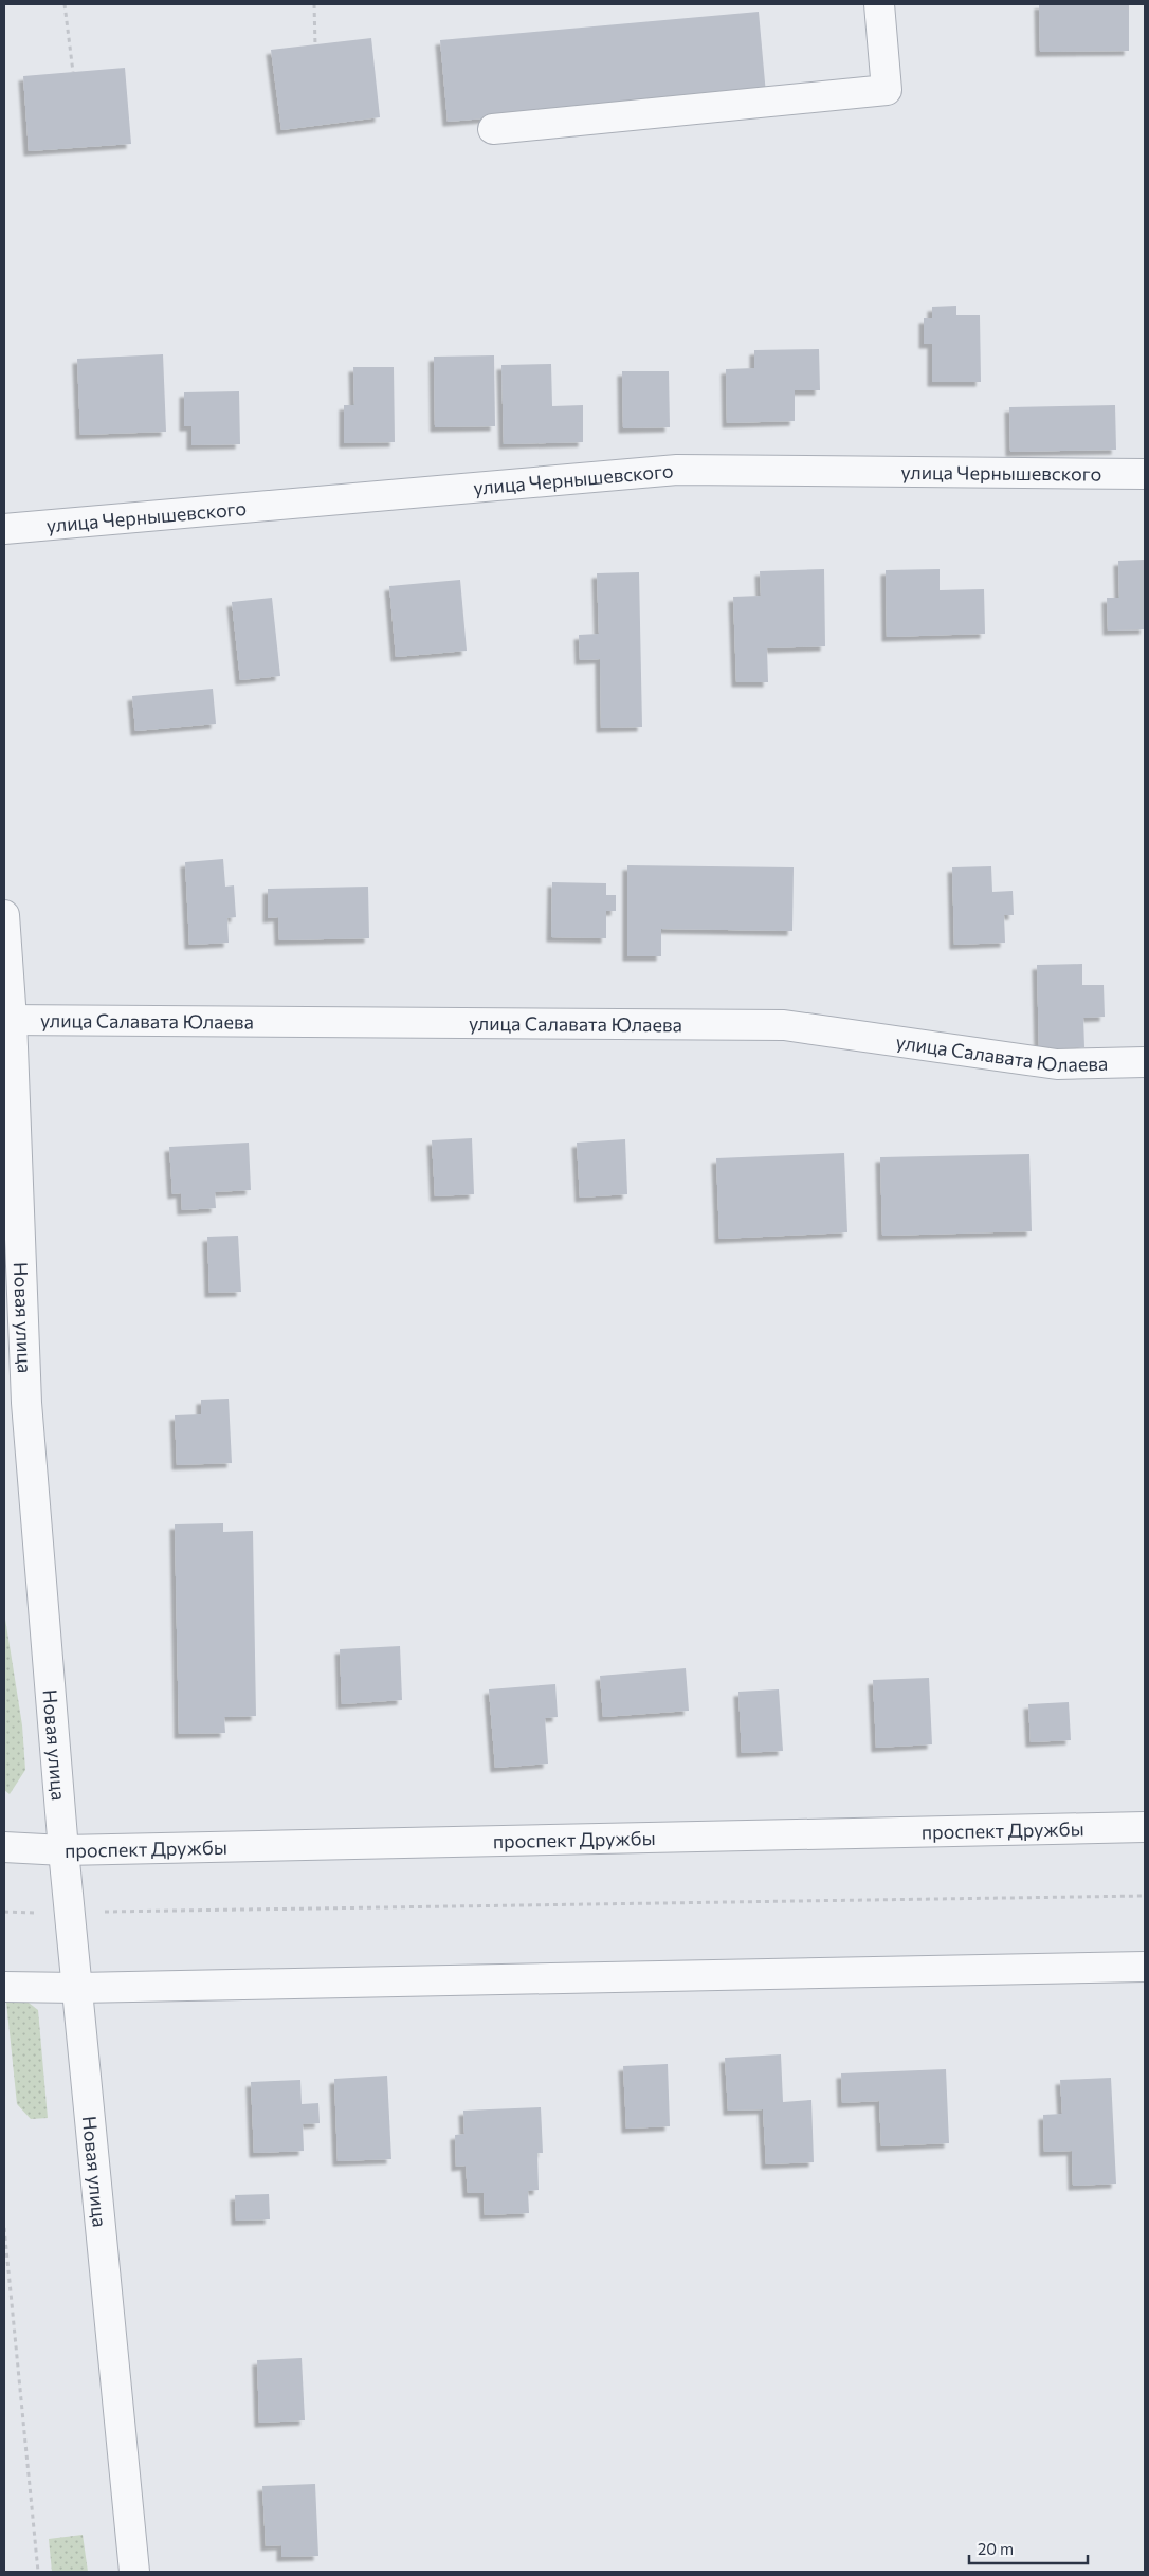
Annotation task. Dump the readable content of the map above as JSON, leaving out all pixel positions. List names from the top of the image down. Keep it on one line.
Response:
{"streets":{"street":["улица Чернышевского","улица Салавата Юлаева","Новая улица","проспект Дружбы"]},"crossings":[["улица Салавата Юлаева","Новая улица"],["Новая улица","проспект Дружбы"]],"scale_bar":"20 m"}
